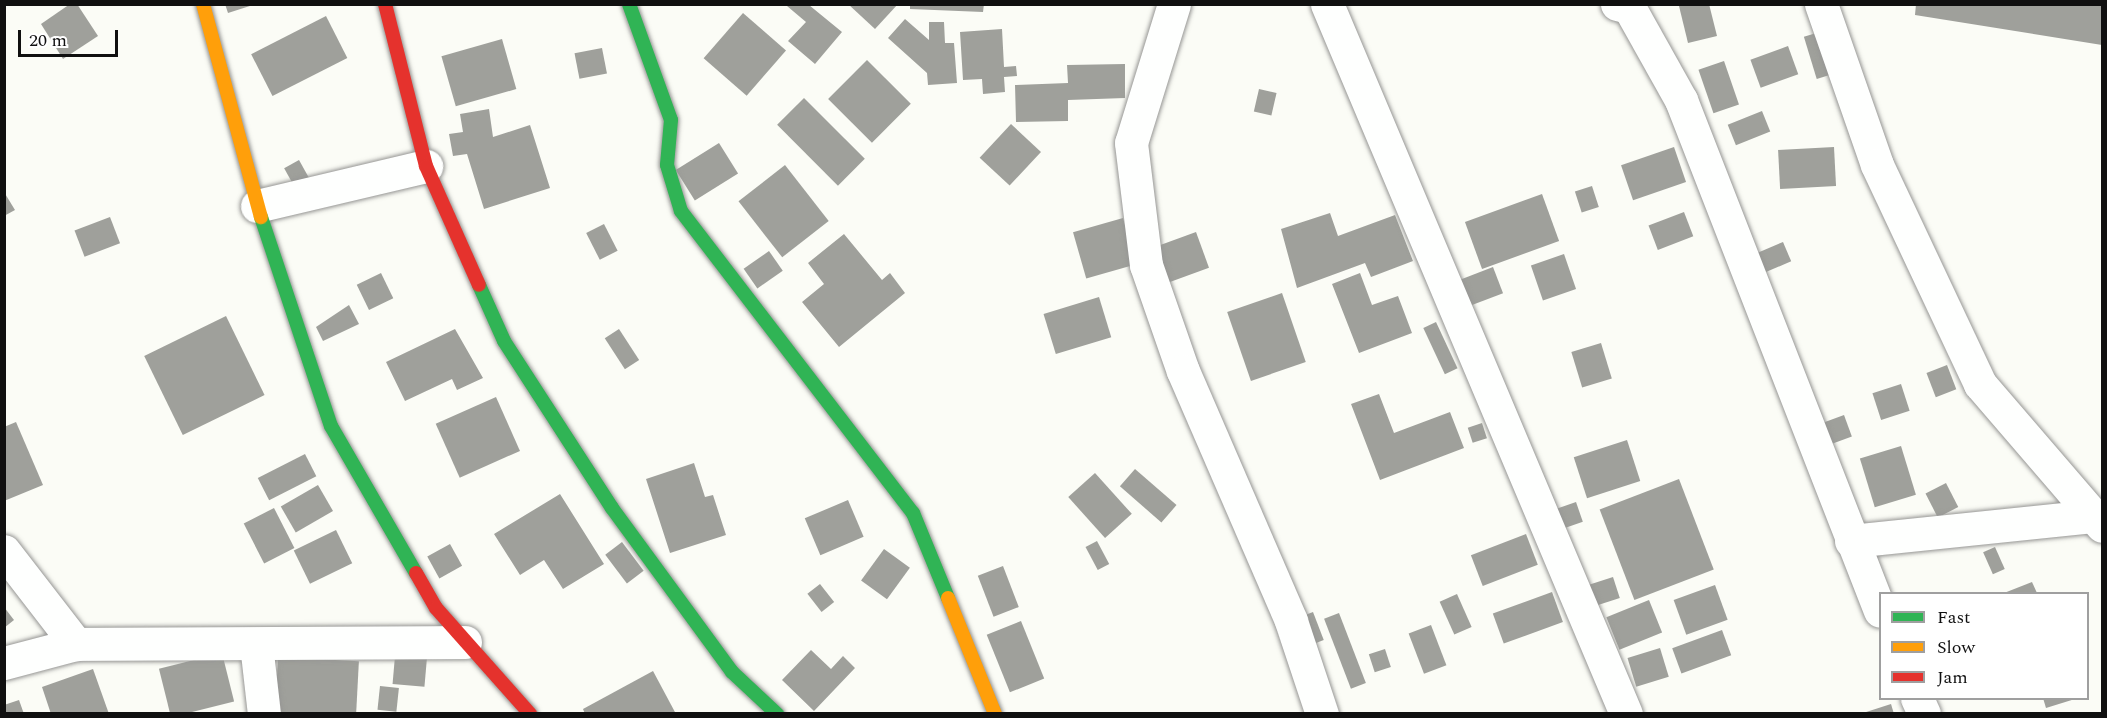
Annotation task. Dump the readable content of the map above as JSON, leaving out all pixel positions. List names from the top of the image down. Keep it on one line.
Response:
{"legend":["Fast","Slow","Jam"],"scale_bar":"20 m"}
